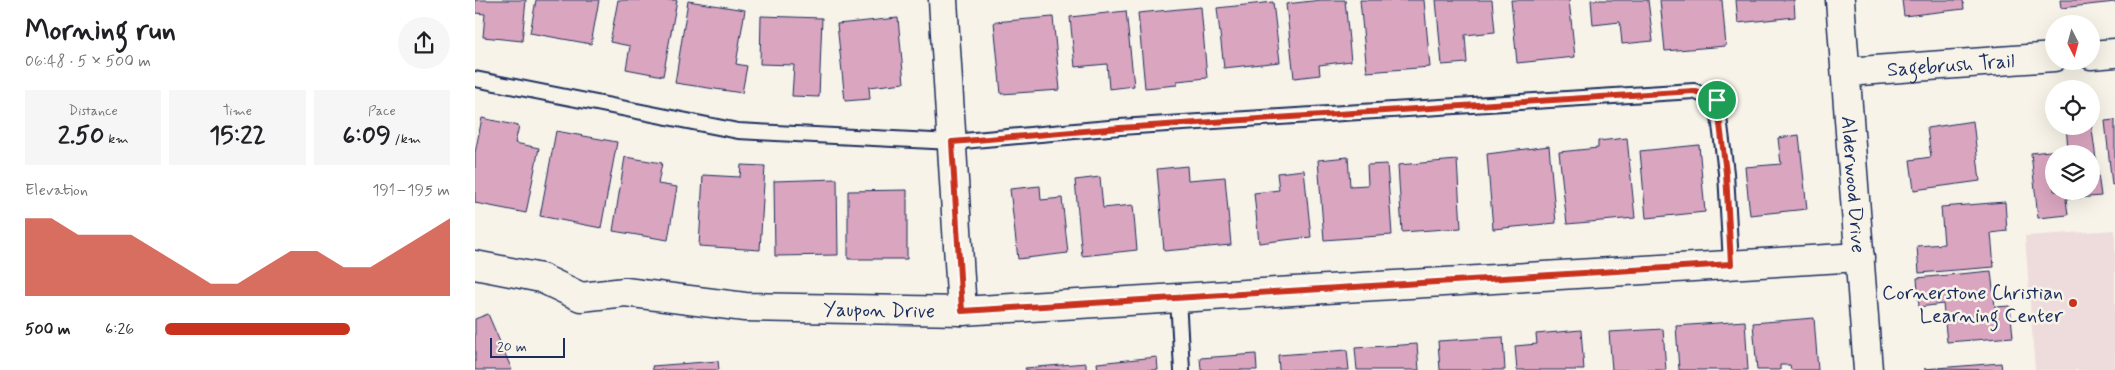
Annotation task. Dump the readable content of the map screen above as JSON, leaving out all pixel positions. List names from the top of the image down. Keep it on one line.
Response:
{"streets":{"street":["Sagebrush Trail","Alderwood Drive","Yaupon Drive"]},"crossings":[["Sagebrush Trail","Alderwood Drive"],["Alderwood Drive","Yaupon Drive"]],"places":["Cornerstone Christian Learning Center"],"scale_bar":"20 m","north":"bottom","page":{"heading":["Morning run","06:48 · 5 × 500 m"],"stats":[["Distance","2.50 km"],["Time","15:22"],["Pace","6:09 /km"]],"chart":["Elevation","191–195 m"],"list":[{"name":"500 m","note":"6:26"}],"scale":"20 m"}}
